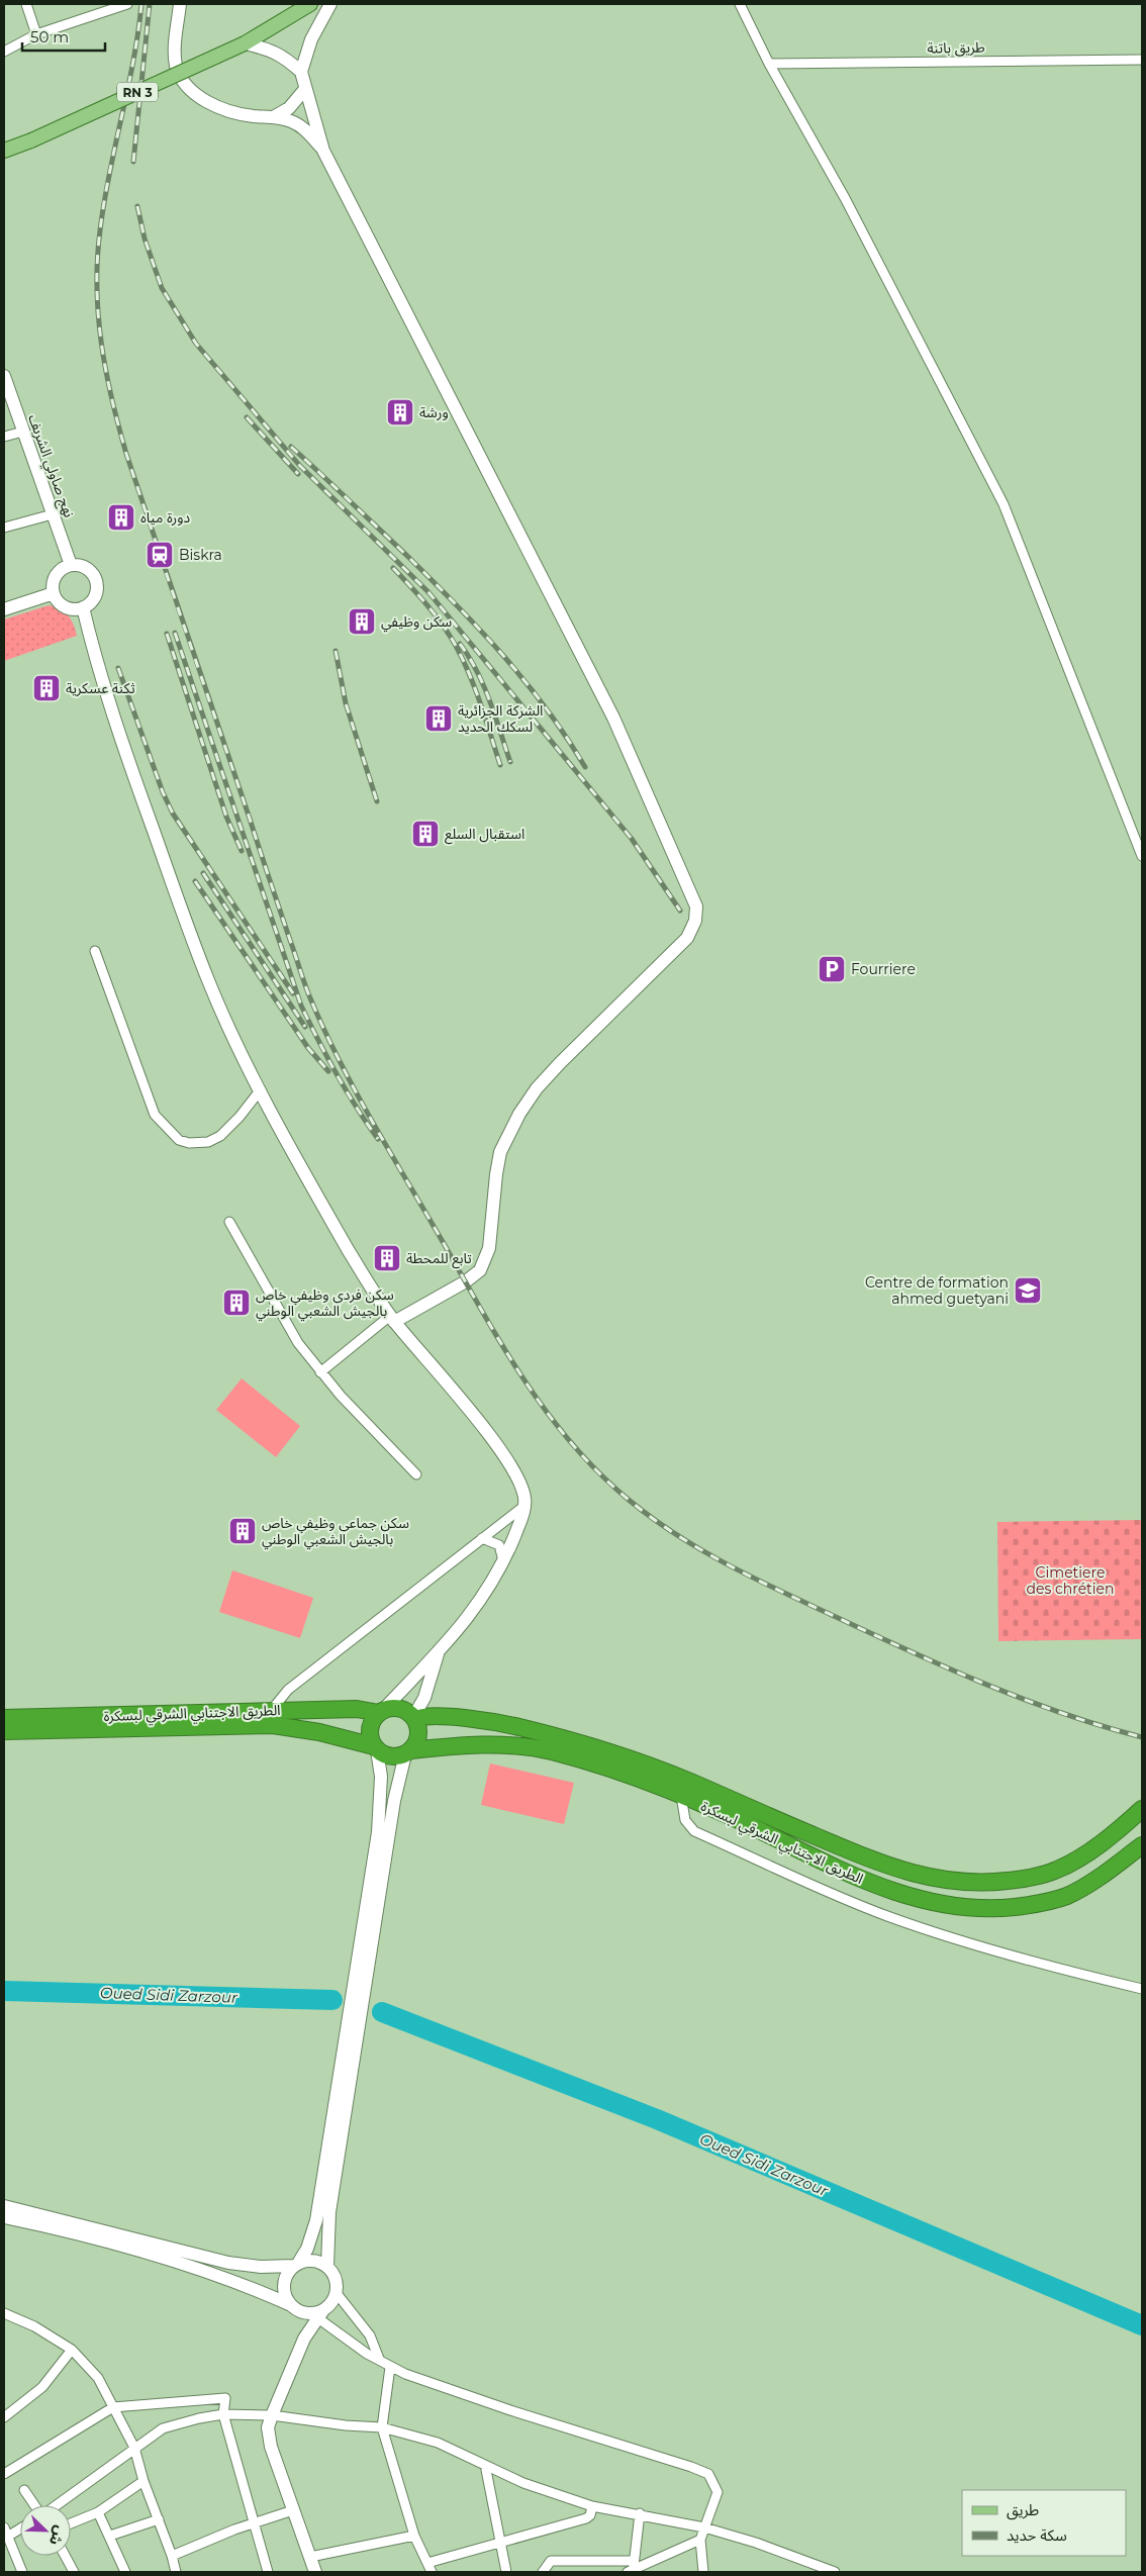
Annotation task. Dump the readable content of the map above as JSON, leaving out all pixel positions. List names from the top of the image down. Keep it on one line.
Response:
{"streets":{"highway":["الطريق الاجتنابي الشرقي لبسكرة"],"main road":["RN 3","نهج صاولي الشربف"],"street":["طريق باتنة"]},"water":["Oued Sidi Zarzour"],"parks":["Cimetiere des chrétien"],"places":{"building":["ورشة","دورة مياه","سكن وظيفي","ثكنة عسكرية","الشركة الجزائرية لسكك الحديد","استقبال السلع","تابع للمحطة","سكن فردي وظيفي خاص بالجيش الشعبي الوطني","سكن جماعي وظيفي خاص بالجيش الشعبي الوطني"],"station":["Biskra"],"parking":["Fourriere"],"school or university":["Centre de formation ahmed guetyani"]},"legend":["طريق","سكة حديد"],"scale_bar":"50 m","north":"bottom right"}
